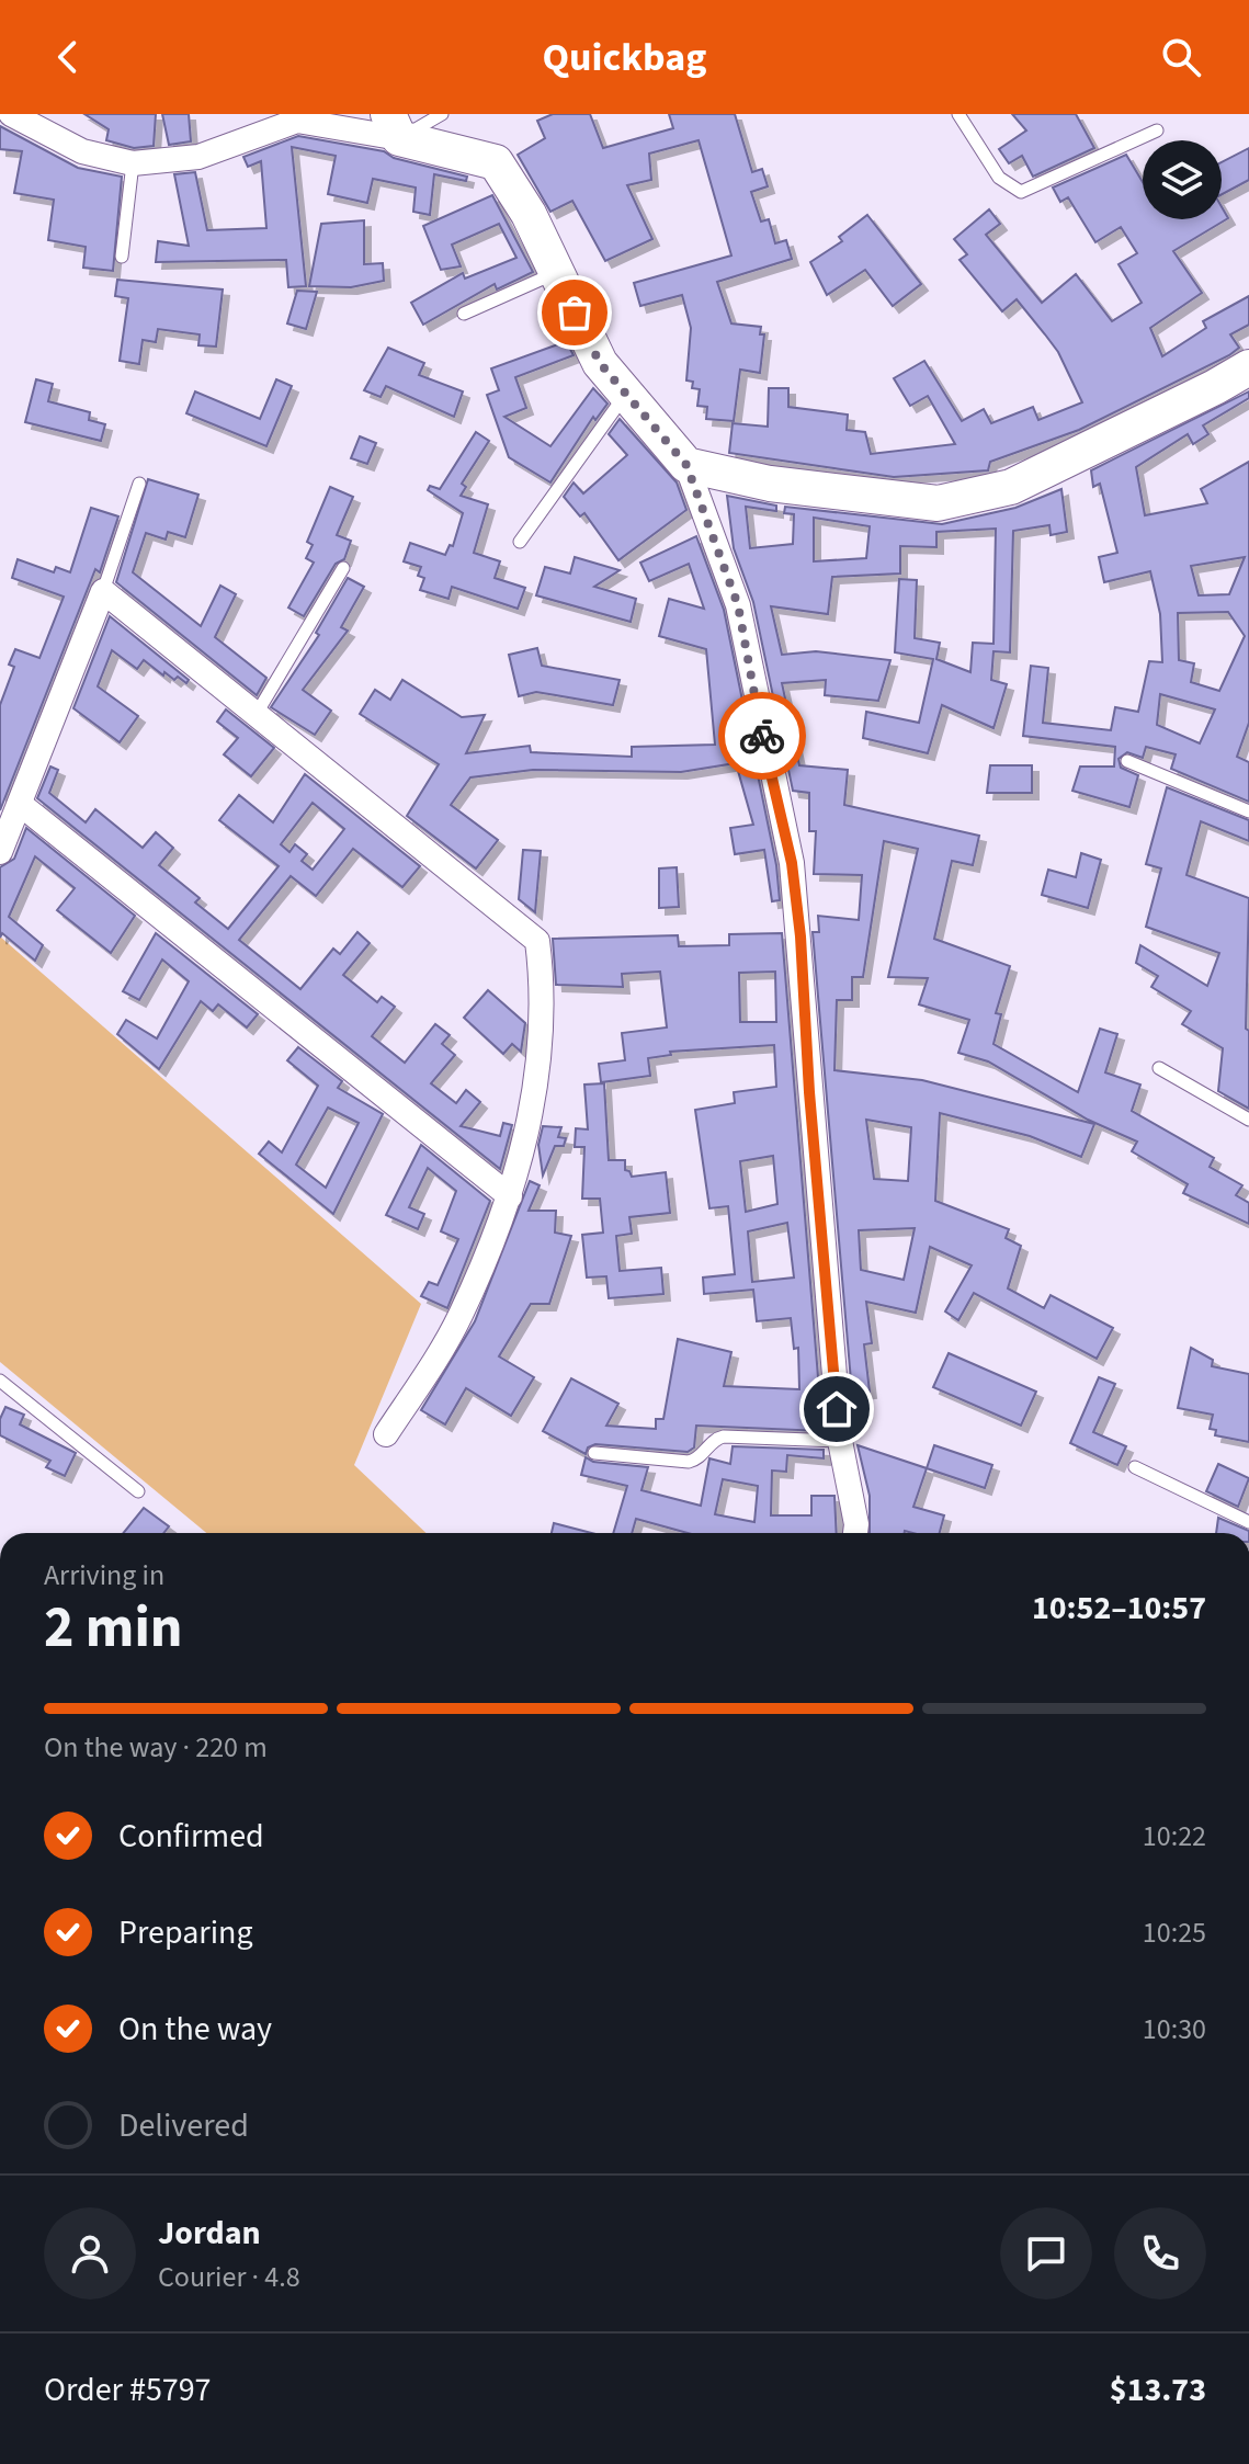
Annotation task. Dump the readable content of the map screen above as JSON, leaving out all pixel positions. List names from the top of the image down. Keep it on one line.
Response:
{"page":{"header":"Quickbag","heading":["2 min","Arriving in","10:52–10:57"],"panel":["Jordan","Courier · 4.8","Order #5797","$13.73"],"bar":"On the way · 220 m","list":[["Confirmed","10:22"],["Preparing","10:25"],["On the way","10:30"],"Delivered"]}}
